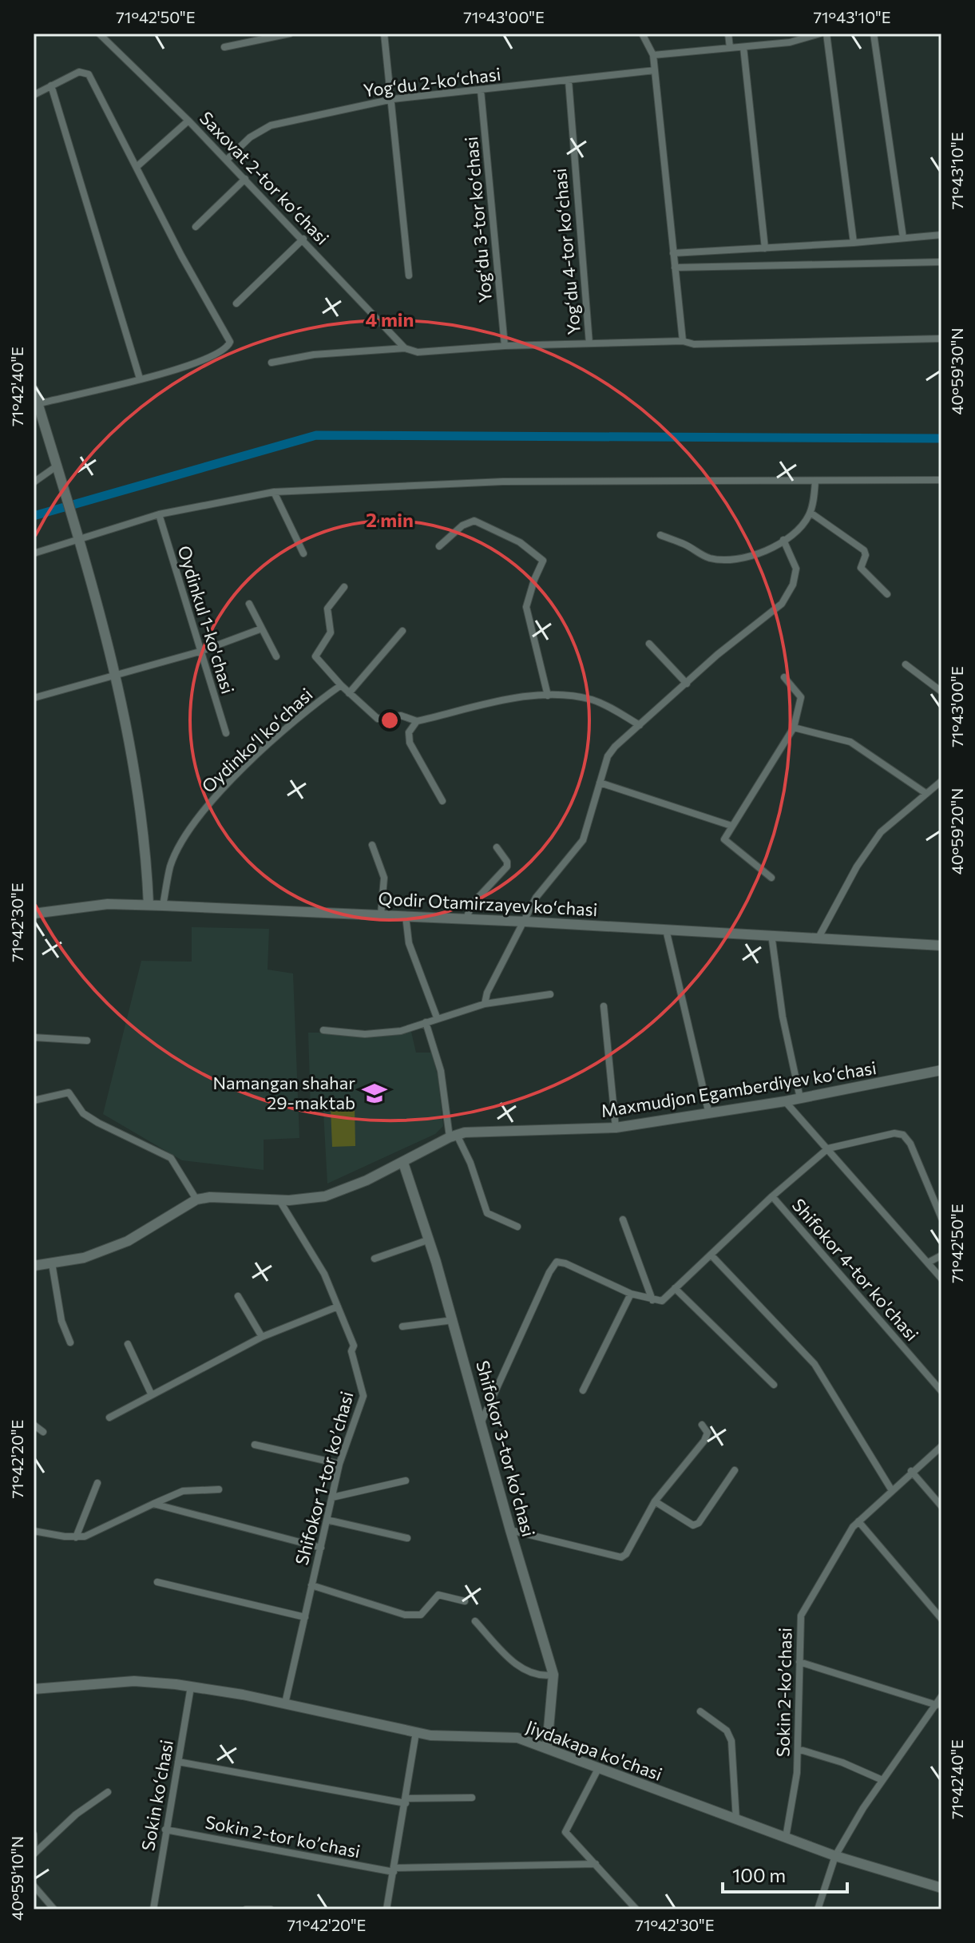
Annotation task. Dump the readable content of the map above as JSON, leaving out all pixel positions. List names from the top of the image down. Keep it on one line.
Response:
{"streets":{"street":["Yogʻdu 2-koʻchasi","Saxovat 2-tor koʻchasi","Yogʻdu 3-tor koʻchasi","Yogʻdu 4-tor koʻchasi","Oydinkul 1-ko'chasi","Oydinkoʻl koʻchasi","Qodir Otamirzayev koʻchasi","Maxmudjon Egamberdiyev koʻchasi","Shifokor 4-tor ko'chasi","Shifokor 3-tor koʼchasi","Shifokor 1-tor koʼchasi","Sokin 2-koʼchasi","Jiydakapa ko'chasi","Sokin koʻchasi","Sokin 2-tor koʼchasi"]},"crossings":[["Yogʻdu 2-koʻchasi","Saxovat 2-tor koʻchasi"],["Yogʻdu 2-koʻchasi","Yogʻdu 3-tor koʻchasi"],["Yogʻdu 2-koʻchasi","Yogʻdu 4-tor koʻchasi"],["Oydinkoʻl koʻchasi","Qodir Otamirzayev koʻchasi"],["Maxmudjon Egamberdiyev koʻchasi","Shifokor 3-tor koʼchasi"],["Maxmudjon Egamberdiyev koʻchasi","Shifokor 1-tor koʼchasi"],["Shifokor 3-tor koʼchasi","Jiydakapa ko'chasi"],["Shifokor 1-tor koʼchasi","Jiydakapa ko'chasi"],["Sokin 2-koʼchasi","Jiydakapa ko'chasi"],["Jiydakapa ko'chasi","Sokin koʻchasi"],["Sokin koʻchasi","Sokin 2-tor koʼchasi"]],"places":{"school or university":["Namangan shahar 29-maktab"]},"scale_bar":"100 m","coordinates":["71°42'50\"E","71°43'00\"E","71°43'10\"E","40°59'30\"N","71°42'40\"E","40°59'20\"N","71°42'30\"E","71°42'20\"E","40°59'10\"N"],"rings":["4 min","2 min"]}
